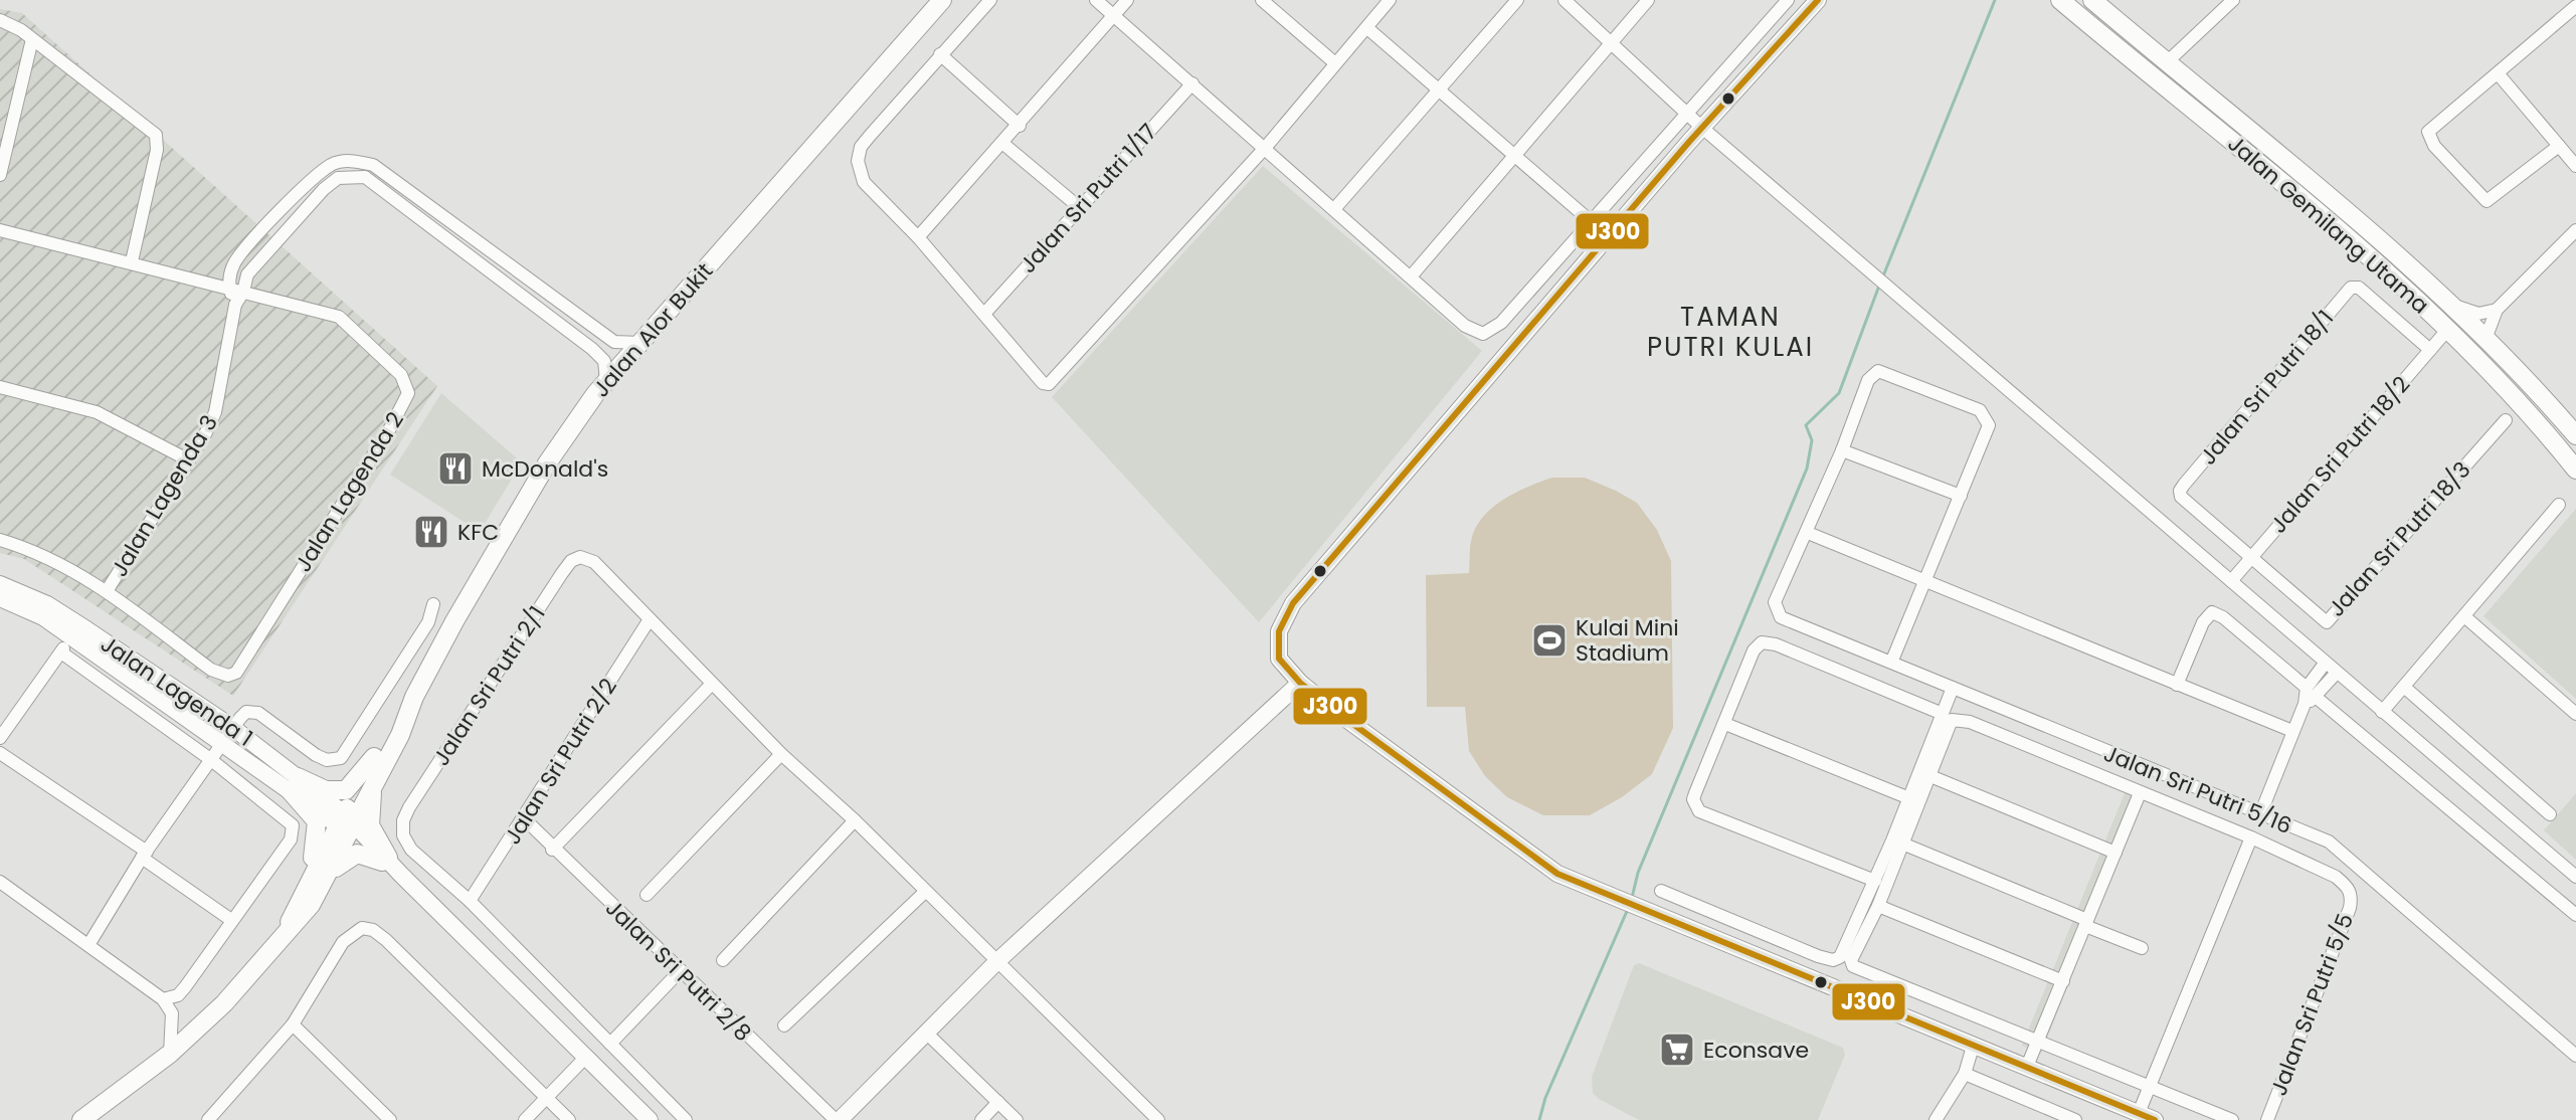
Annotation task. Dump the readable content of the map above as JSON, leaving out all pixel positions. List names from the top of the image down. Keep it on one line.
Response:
{"streets":{"main road":["Jalan Gemilang Utama","Jalan Alor Bukit"],"street":["Jalan Sri Putri 1/17","Jalan Sri Putri 18/1","Jalan Sri Putri 18/2","Jalan Lagenda 2","Jalan Lagenda 3","Jalan Sri Putri 18/3","Jalan Sri Putri 2/1","Jalan Lagenda 1","Jalan Sri Putri 2/2","Jalan Sri Putri 5/16","Jalan Sri Putri 2/8","Jalan Sri Putri 5/5"]},"crossings":[["Jalan Gemilang Utama","Jalan Sri Putri 18/2"],["Jalan Alor Bukit","Jalan Lagenda 3"],["Jalan Alor Bukit","Jalan Lagenda 1"],["Jalan Sri Putri 18/1","Jalan Sri Putri 18/2"],["Jalan Sri Putri 18/1","Jalan Sri Putri 18/3"],["Jalan Sri Putri 18/2","Jalan Sri Putri 18/3"],["Jalan Lagenda 2","Jalan Lagenda 3"],["Jalan Sri Putri 2/1","Jalan Sri Putri 2/2"],["Jalan Sri Putri 2/2","Jalan Sri Putri 2/8"]],"districts":["TAMAN PUTRI KULAI"],"places":{"restaurant":["McDonald's","KFC"],"sports":["Kulai Mini Stadium"],"supermarket":["Econsave"]},"lines":["transit line J300"]}
